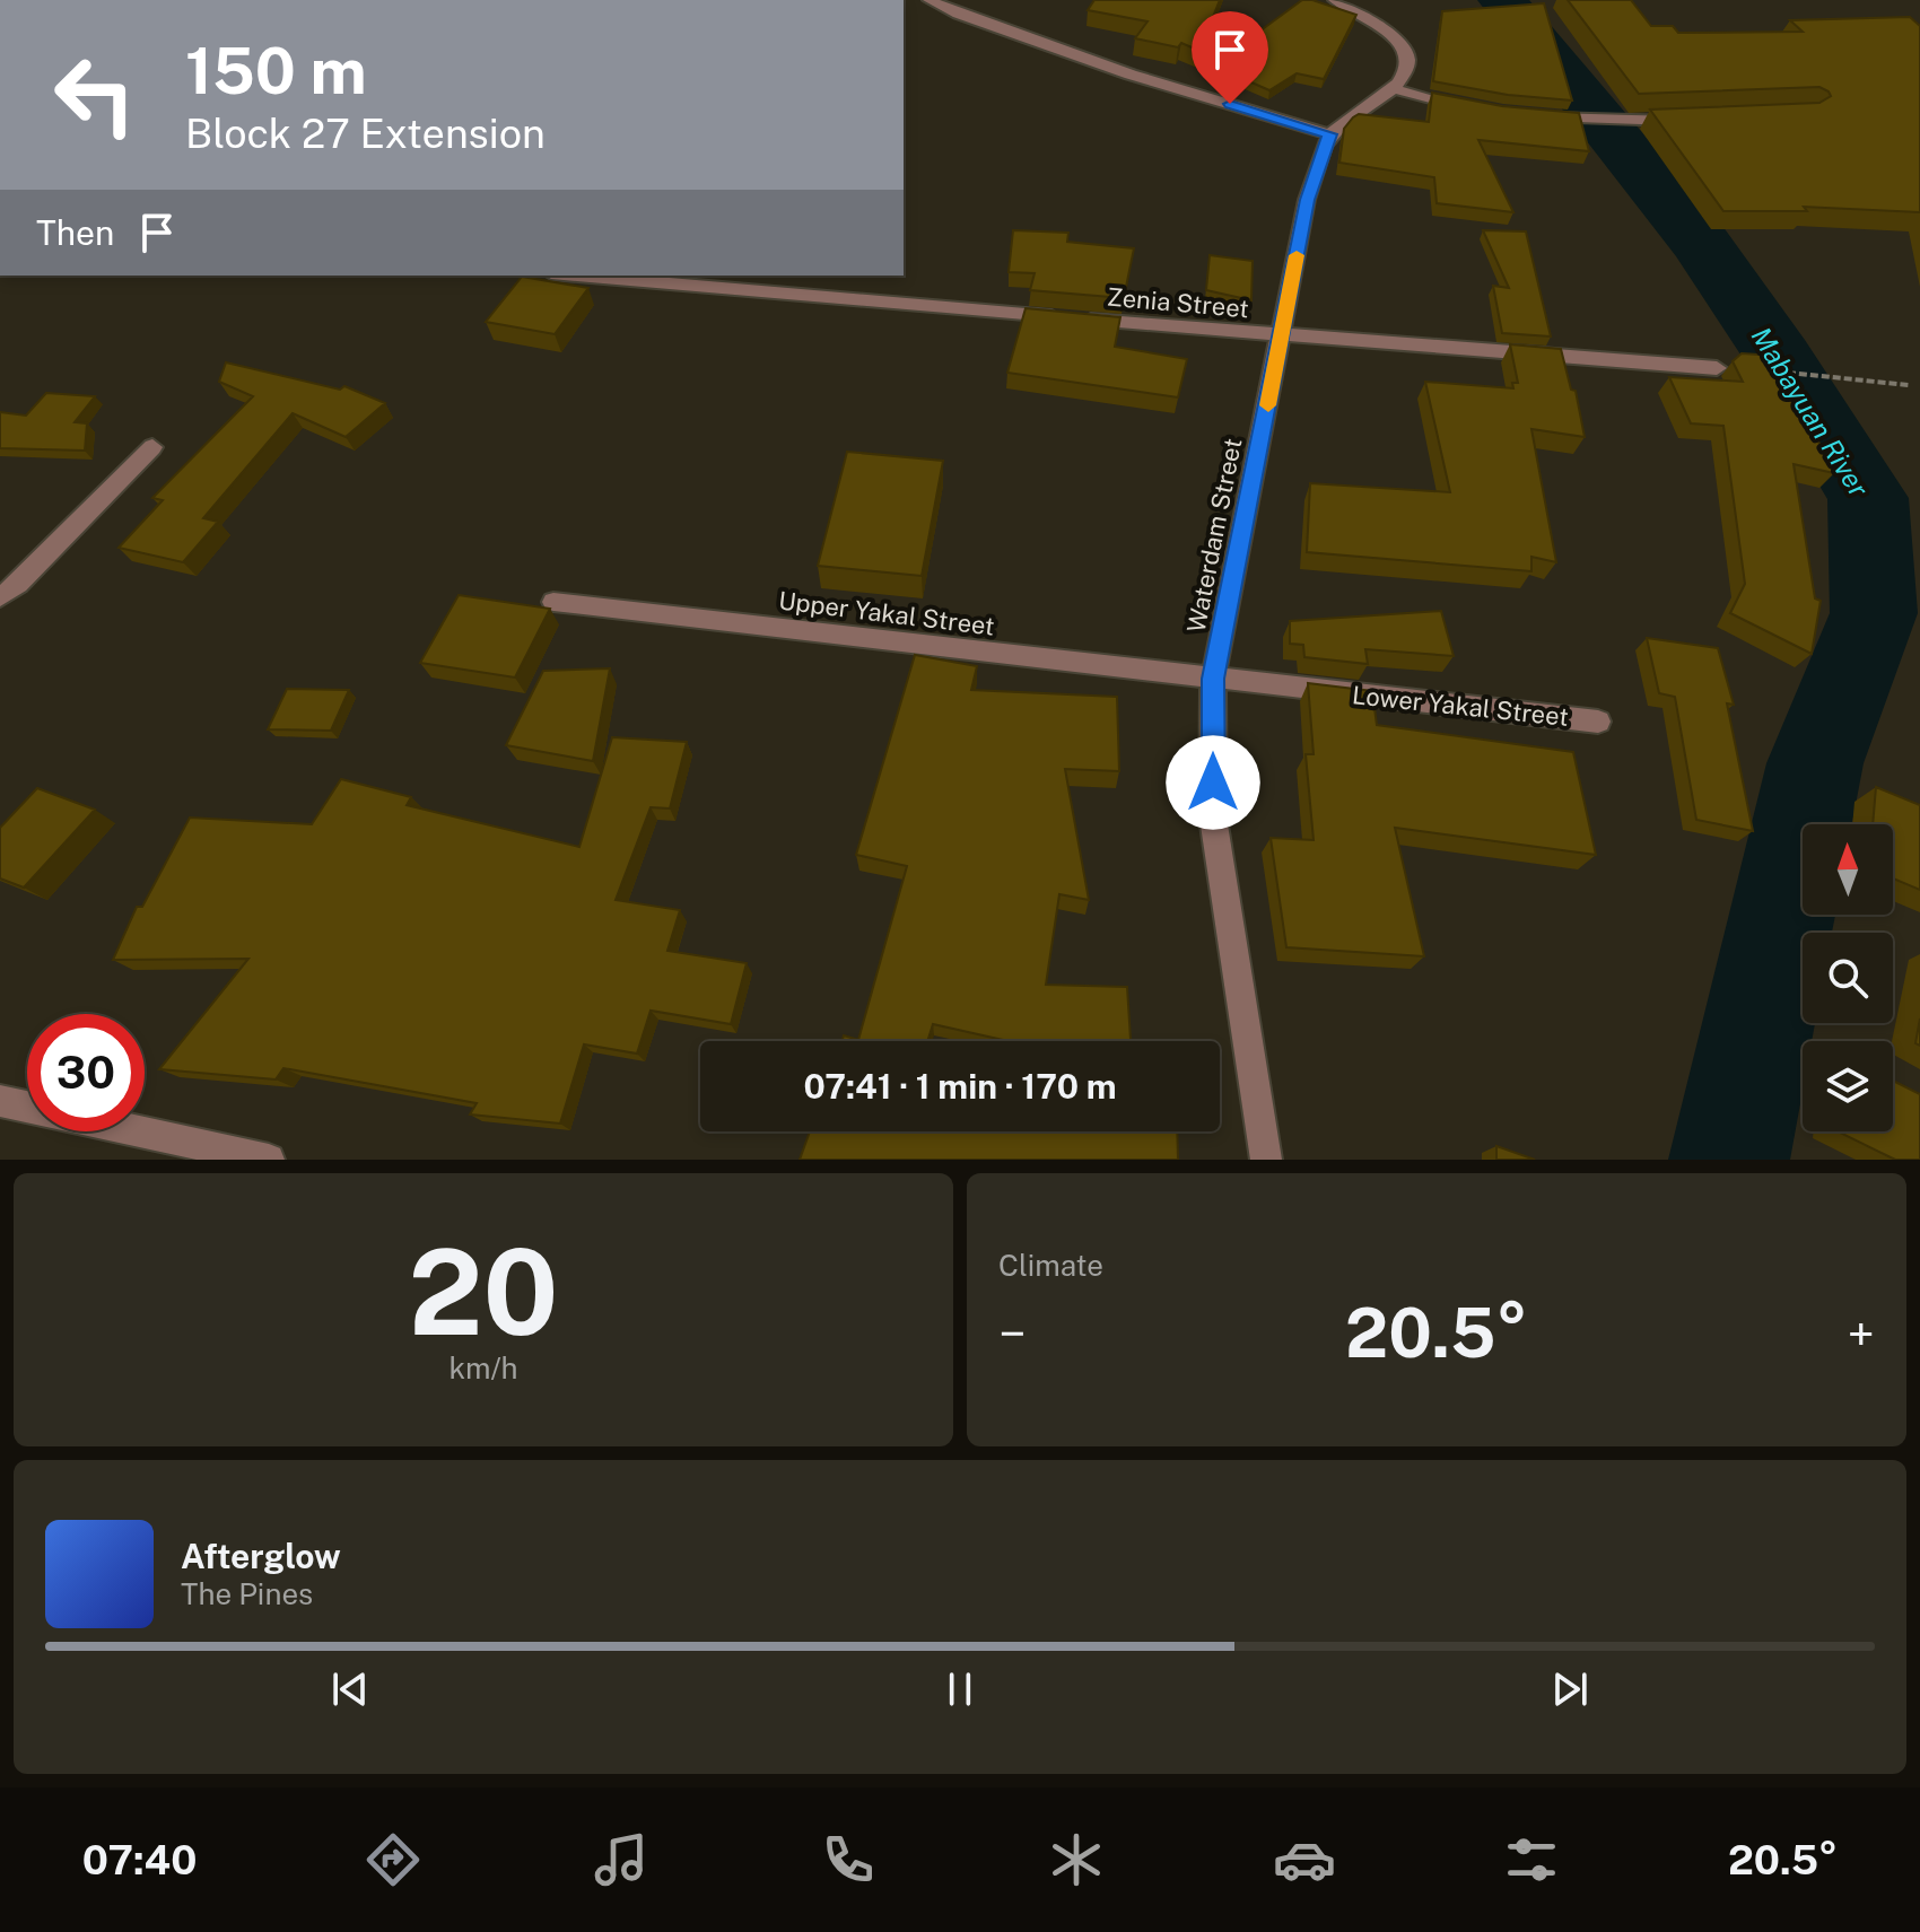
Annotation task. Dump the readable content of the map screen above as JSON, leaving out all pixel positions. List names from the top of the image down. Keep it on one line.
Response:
{"streets":{"street":["Zenia Street","Waterdam Street","Upper Yakal Street","Lower Yakal Street"]},"crossings":[["Zenia Street","Waterdam Street"],["Waterdam Street","Upper Yakal Street"],["Waterdam Street","Lower Yakal Street"],["Upper Yakal Street","Lower Yakal Street"]],"water":["Mabayuan River"],"north":"top","page":{"turn":["150 m","Block 27 Extension"],"then":"Then","limit":"30","trip":"07:41 · 1 min · 170 m","tile":[["20","km/h"],"Climate"],"heat":["−","20.5°","+"],"song":["Afterglow","The Pines"],"tabs":["07:40","20.5°"]}}
